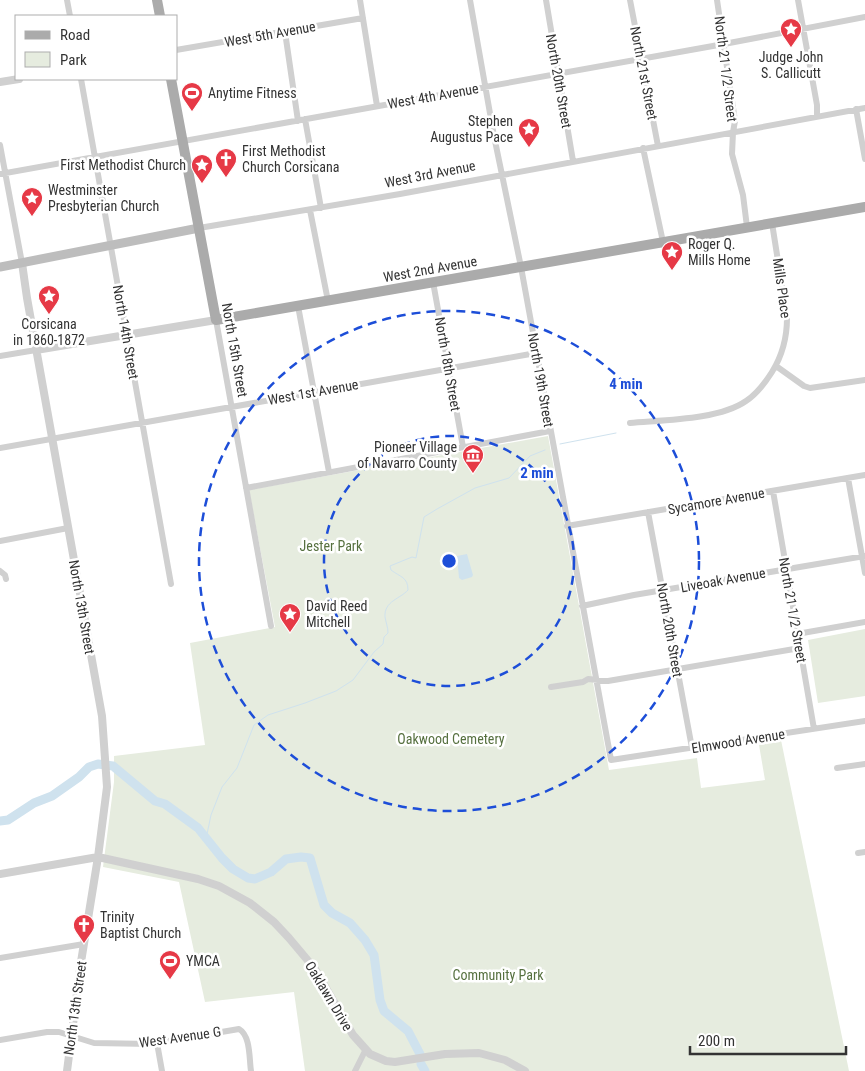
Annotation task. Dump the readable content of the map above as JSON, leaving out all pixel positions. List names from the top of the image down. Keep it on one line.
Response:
{"streets":{"main road":["West 3rd Avenue","West 2nd Avenue","North 15th Street"],"street":["West 5th Avenue","North 21 1/2 Street","North 21st Street","North 20th Street","West 4th Avenue","Mills Place","North 14th Street","North 18th Street","North 19th Street","West 1st Avenue","Sycamore Avenue","Liveoak Avenue","North 13th Street","Elmwood Avenue","Oaklawn Drive","West Avenue G"]},"crossings":[["North 21 1/2 Street","West 4th Avenue"],["North 21 1/2 Street","West 3rd Avenue"],["North 21 1/2 Street","West 2nd Avenue"],["North 21 1/2 Street","Sycamore Avenue"],["North 21 1/2 Street","Liveoak Avenue"],["North 21 1/2 Street","Elmwood Avenue"],["North 21st Street","West 4th Avenue"],["North 21st Street","West 3rd Avenue"],["North 20th Street","West 4th Avenue"],["North 20th Street","West 3rd Avenue"],["North 20th Street","Sycamore Avenue"],["North 20th Street","Liveoak Avenue"],["North 20th Street","Elmwood Avenue"],["West 4th Avenue","North 14th Street"],["West 4th Avenue","North 15th Street"],["West 4th Avenue","North 19th Street"],["West 4th Avenue","North 13th Street"],["West 3rd Avenue","North 14th Street"],["West 3rd Avenue","North 15th Street"],["West 3rd Avenue","North 19th Street"],["West 3rd Avenue","North 13th Street"],["West 2nd Avenue","Mills Place"],["West 2nd Avenue","North 14th Street"],["West 2nd Avenue","North 15th Street"],["West 2nd Avenue","North 18th Street"],["West 2nd Avenue","North 19th Street"],["West 2nd Avenue","North 13th Street"],["North 14th Street","West 1st Avenue"],["North 15th Street","West 1st Avenue"],["North 18th Street","West 1st Avenue"],["North 19th Street","West 1st Avenue"],["North 19th Street","Sycamore Avenue"],["North 19th Street","Liveoak Avenue"],["North 19th Street","Elmwood Avenue"],["West 1st Avenue","North 13th Street"],["North 13th Street","Oaklawn Drive"],["North 13th Street","West Avenue G"]],"parks":["Jester Park","Oakwood Cemetery","Community Park"],"places":{"place":["Judge John S. Callicutt","Stephen Augustus Pace","First Methodist Church","Westminster Presbyterian Church","Roger Q. Mills Home","Corsicana in 1860-1872","David Reed Mitchell"],"sports":["Anytime Fitness","YMCA"],"church":["First Methodist Church Corsicana","Trinity Baptist Church"],"museum":["Pioneer Village of Navarro County"]},"legend":["Road","Park"],"scale_bar":"200 m","rings":["4 min","2 min"]}
